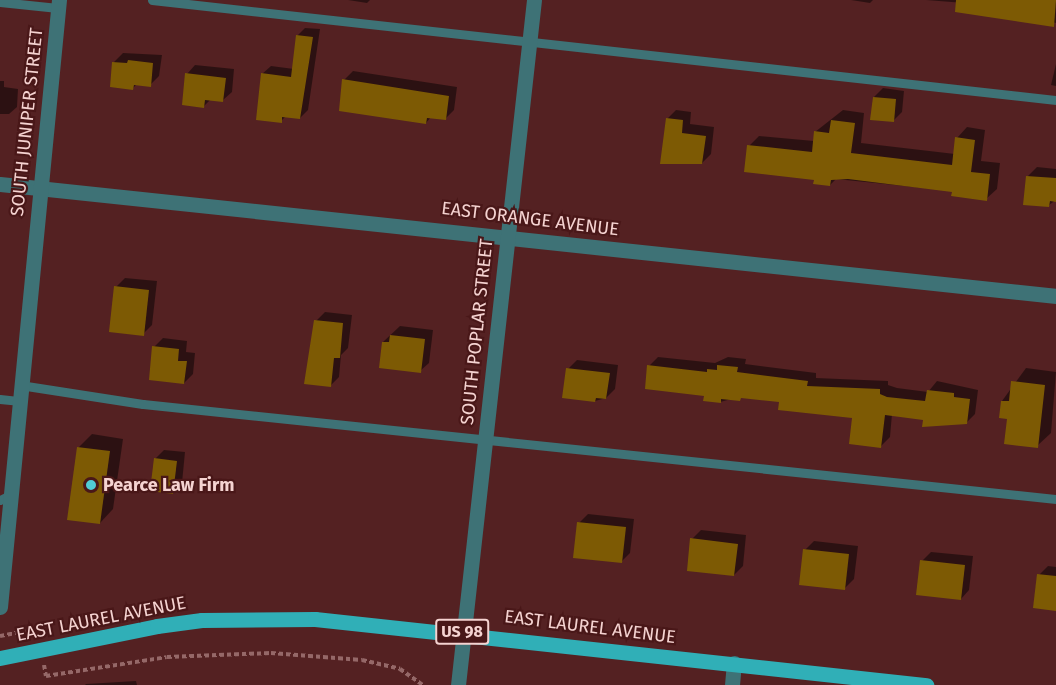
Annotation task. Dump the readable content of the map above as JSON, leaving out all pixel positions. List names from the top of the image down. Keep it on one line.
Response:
{"streets":{"main road":["EAST LAUREL AVENUE","US 98"],"street":["SOUTH JUNIPER STREET","EAST ORANGE AVENUE","SOUTH POPLAR STREET"]},"crossings":[["SOUTH JUNIPER STREET","EAST ORANGE AVENUE"],["EAST ORANGE AVENUE","SOUTH POPLAR STREET"],["SOUTH POPLAR STREET","EAST LAUREL AVENUE"]],"places":["Pearce Law Firm"]}
